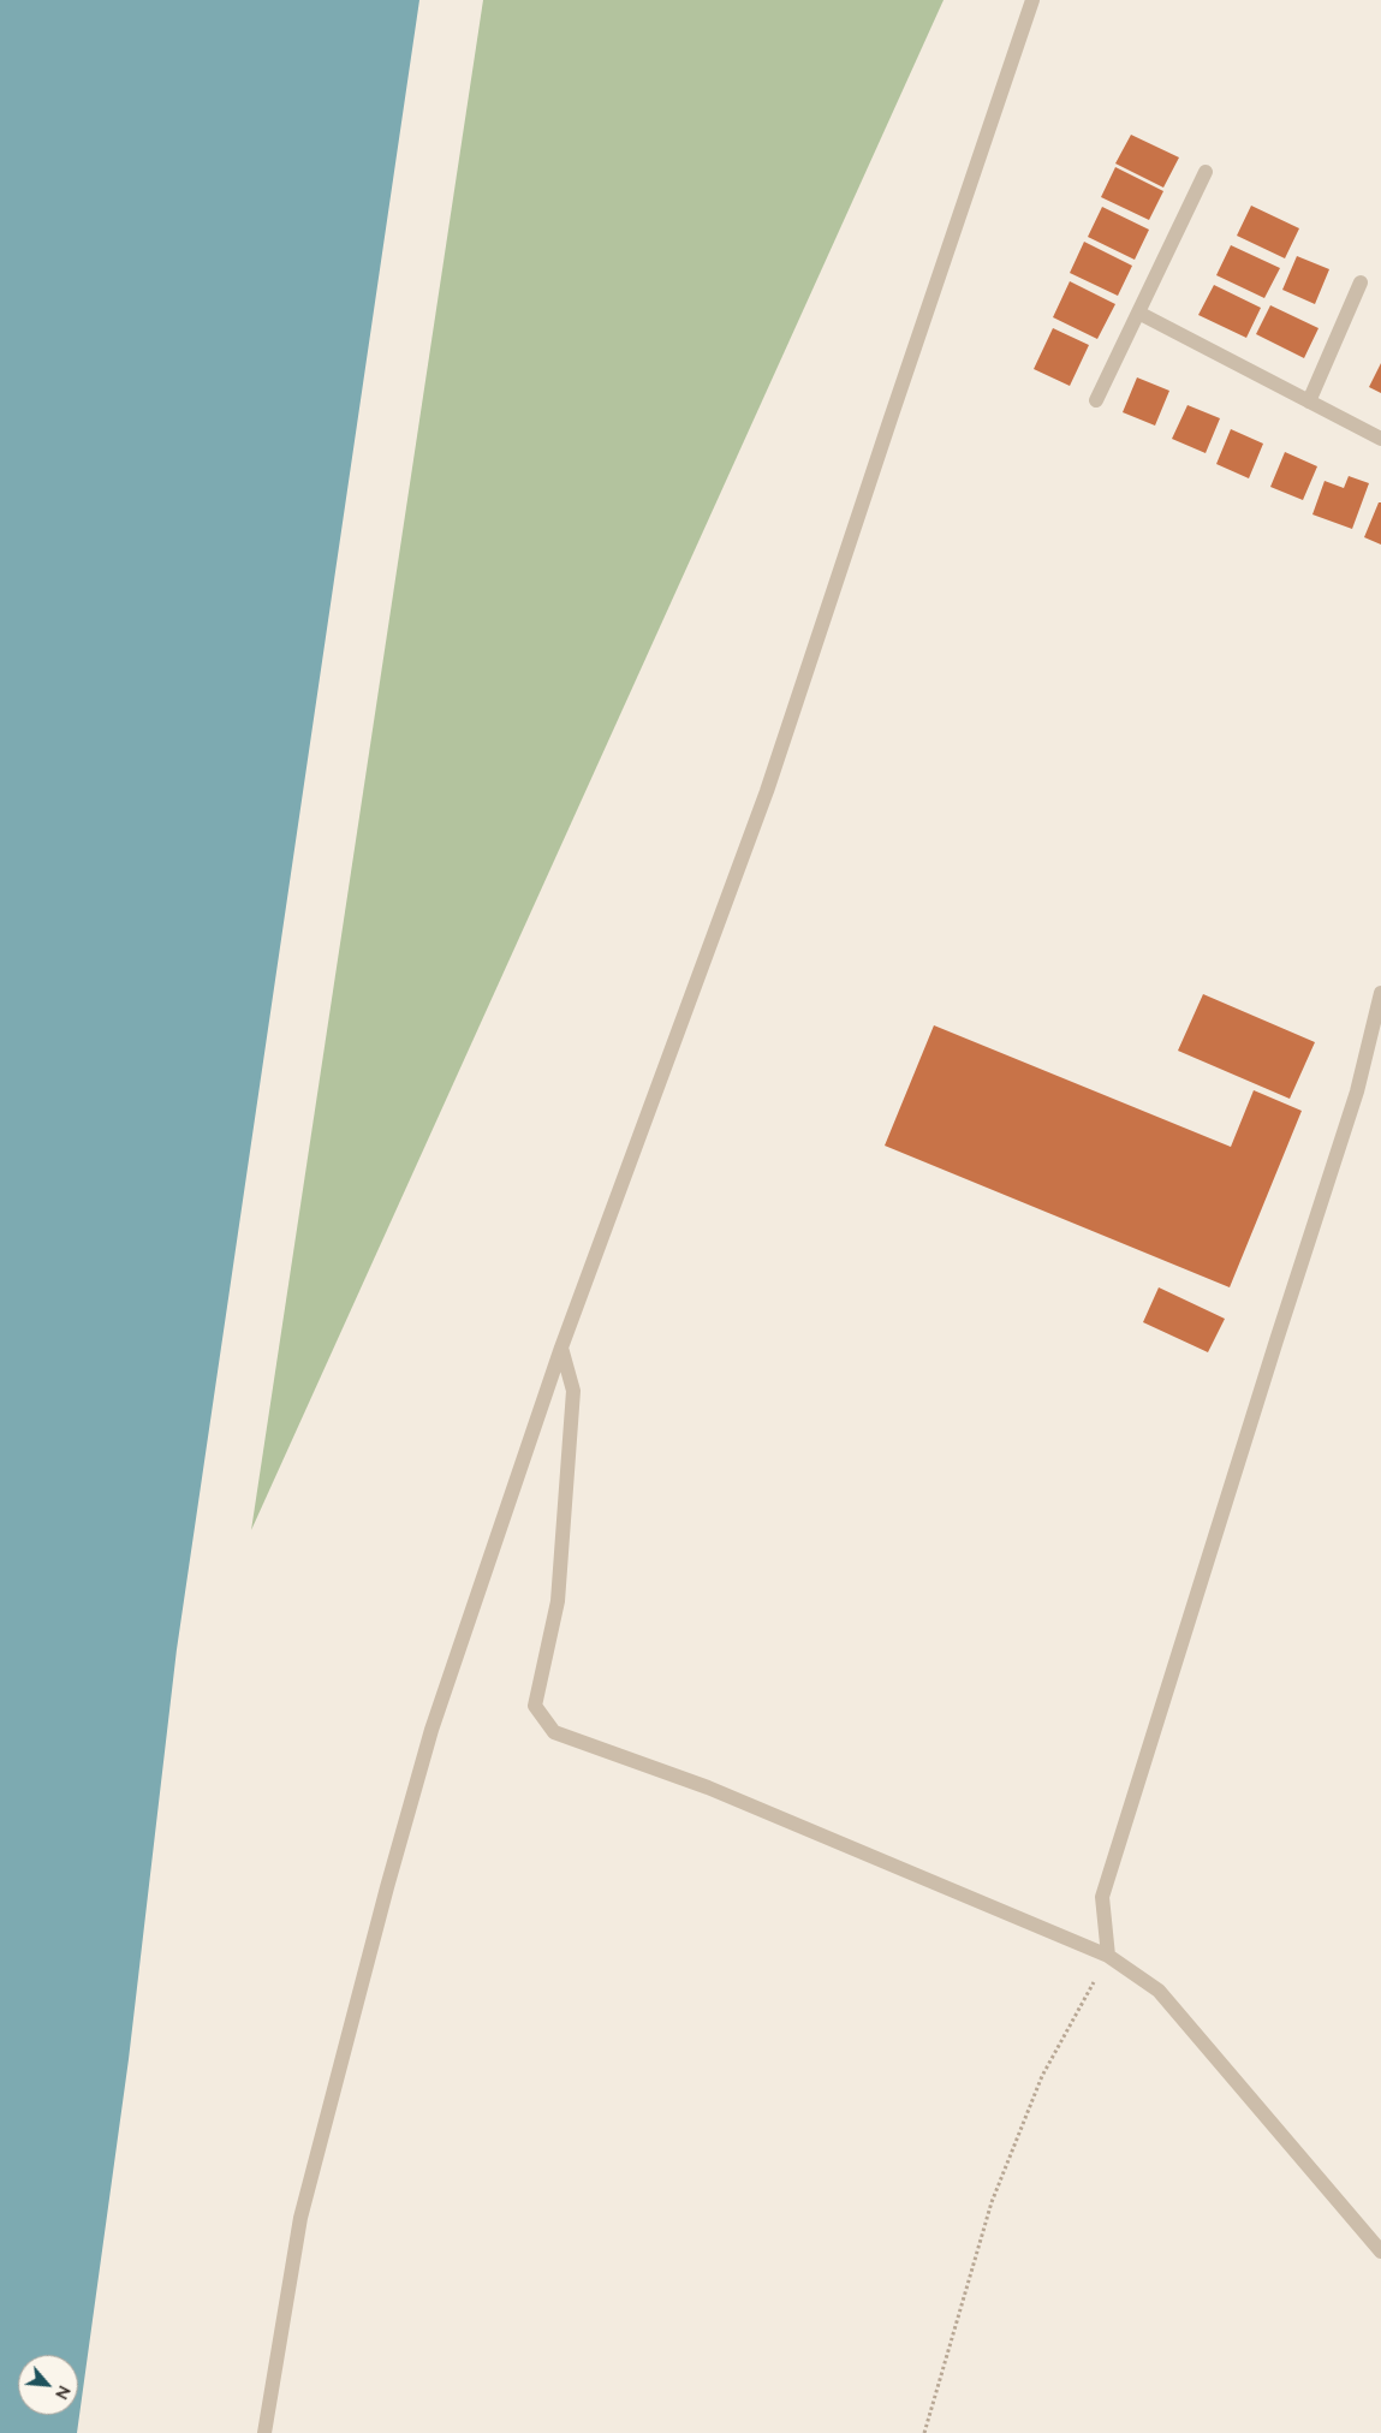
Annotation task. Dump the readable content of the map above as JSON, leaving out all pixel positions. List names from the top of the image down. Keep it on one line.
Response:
{"north":"bottom right"}
